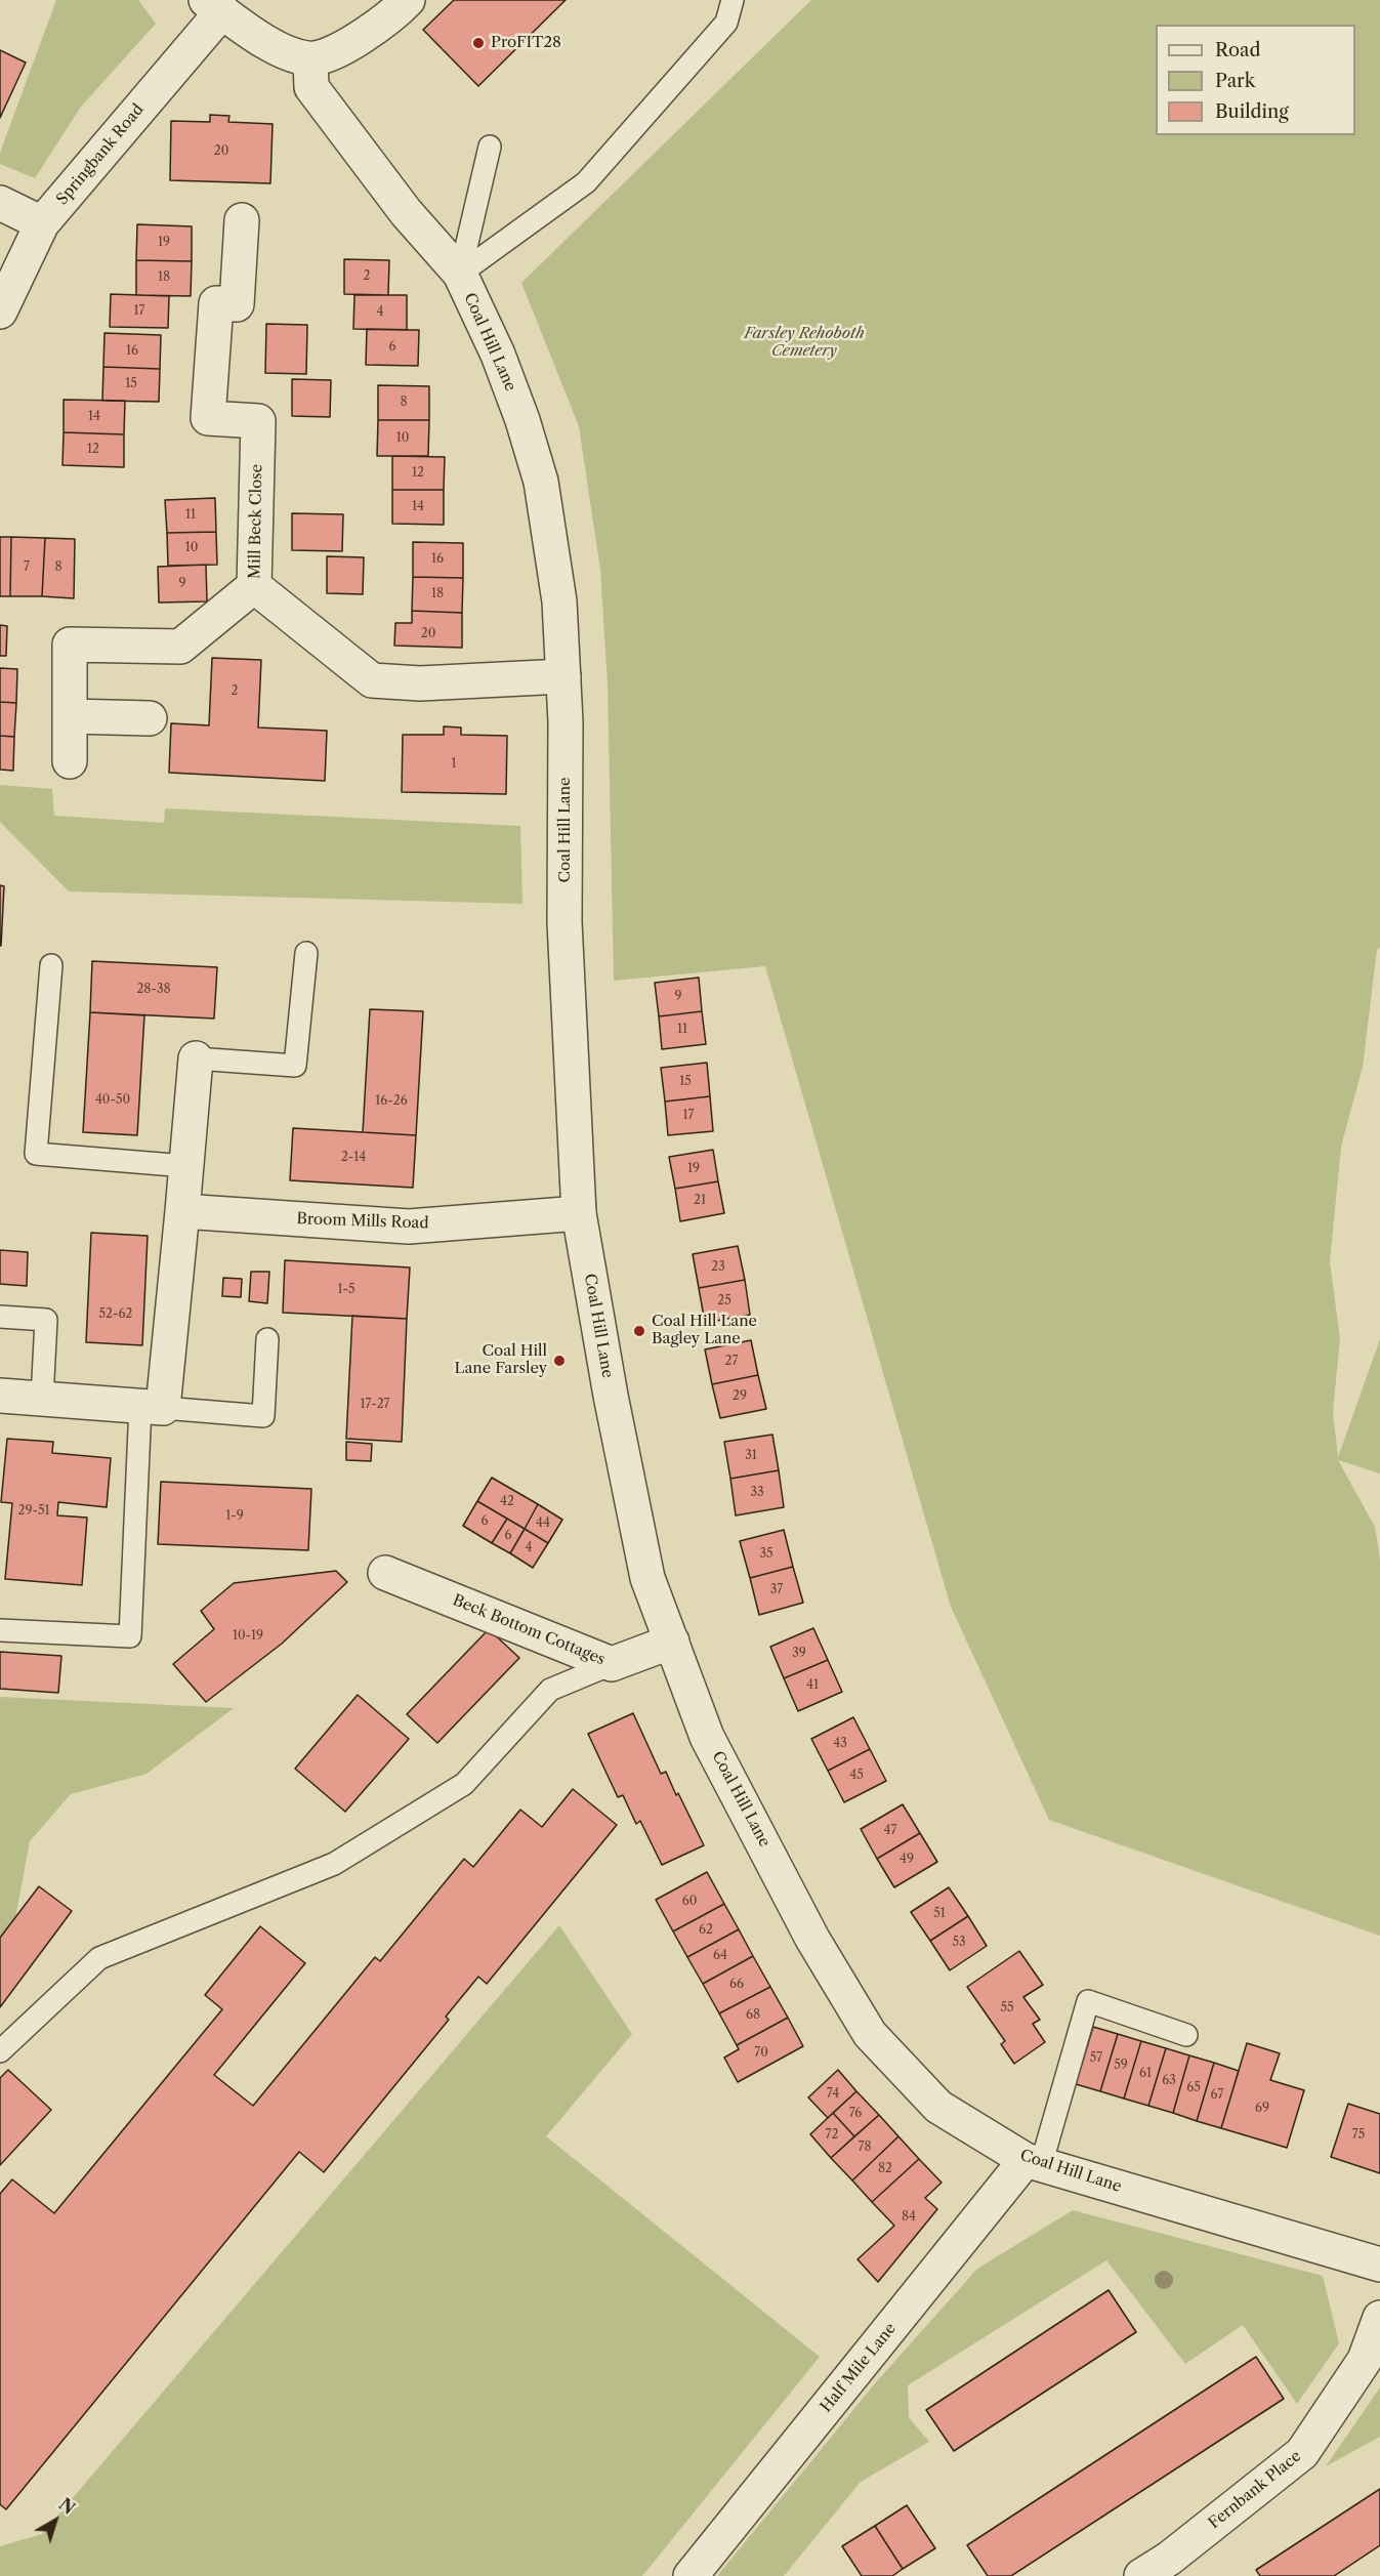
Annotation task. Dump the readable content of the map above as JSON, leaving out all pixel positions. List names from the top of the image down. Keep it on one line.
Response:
{"streets":{"street":["Springbank Road","Coal Hill Lane","Mill Beck Close","Broom Mills Road","Beck Bottom Cottages","Half Mile Lane","Fernbank Place"]},"crossings":[["Coal Hill Lane","Mill Beck Close"],["Coal Hill Lane","Broom Mills Road"],["Coal Hill Lane","Beck Bottom Cottages"],["Coal Hill Lane","Half Mile Lane"]],"parks":["Farsley Rehoboth Cemetery"],"places":["ProFIT28","Coal Hill Lane Bagley Lane","Coal Hill Lane Farsley"],"house_numbers":["20","19","2","18","17","4","6","16","15","8","14","10","12","12","14","11","10","16","7","8","9","18","20","2","1","28-38","9","11","15","40-50","16-26","17","2-14","19","21","23","1-5","25","52-62","27","29","17-27","31","33","42","29-51","1-9","6","44","6","4","35","37","10-19","39","41","43","45","47","49","60","51","62","53","64","66","55","68","70","57","59","61","63","65","74","67","69","76","72","75","78","82","84"],"legend":["Road","Park","Building"],"north":"top right"}
